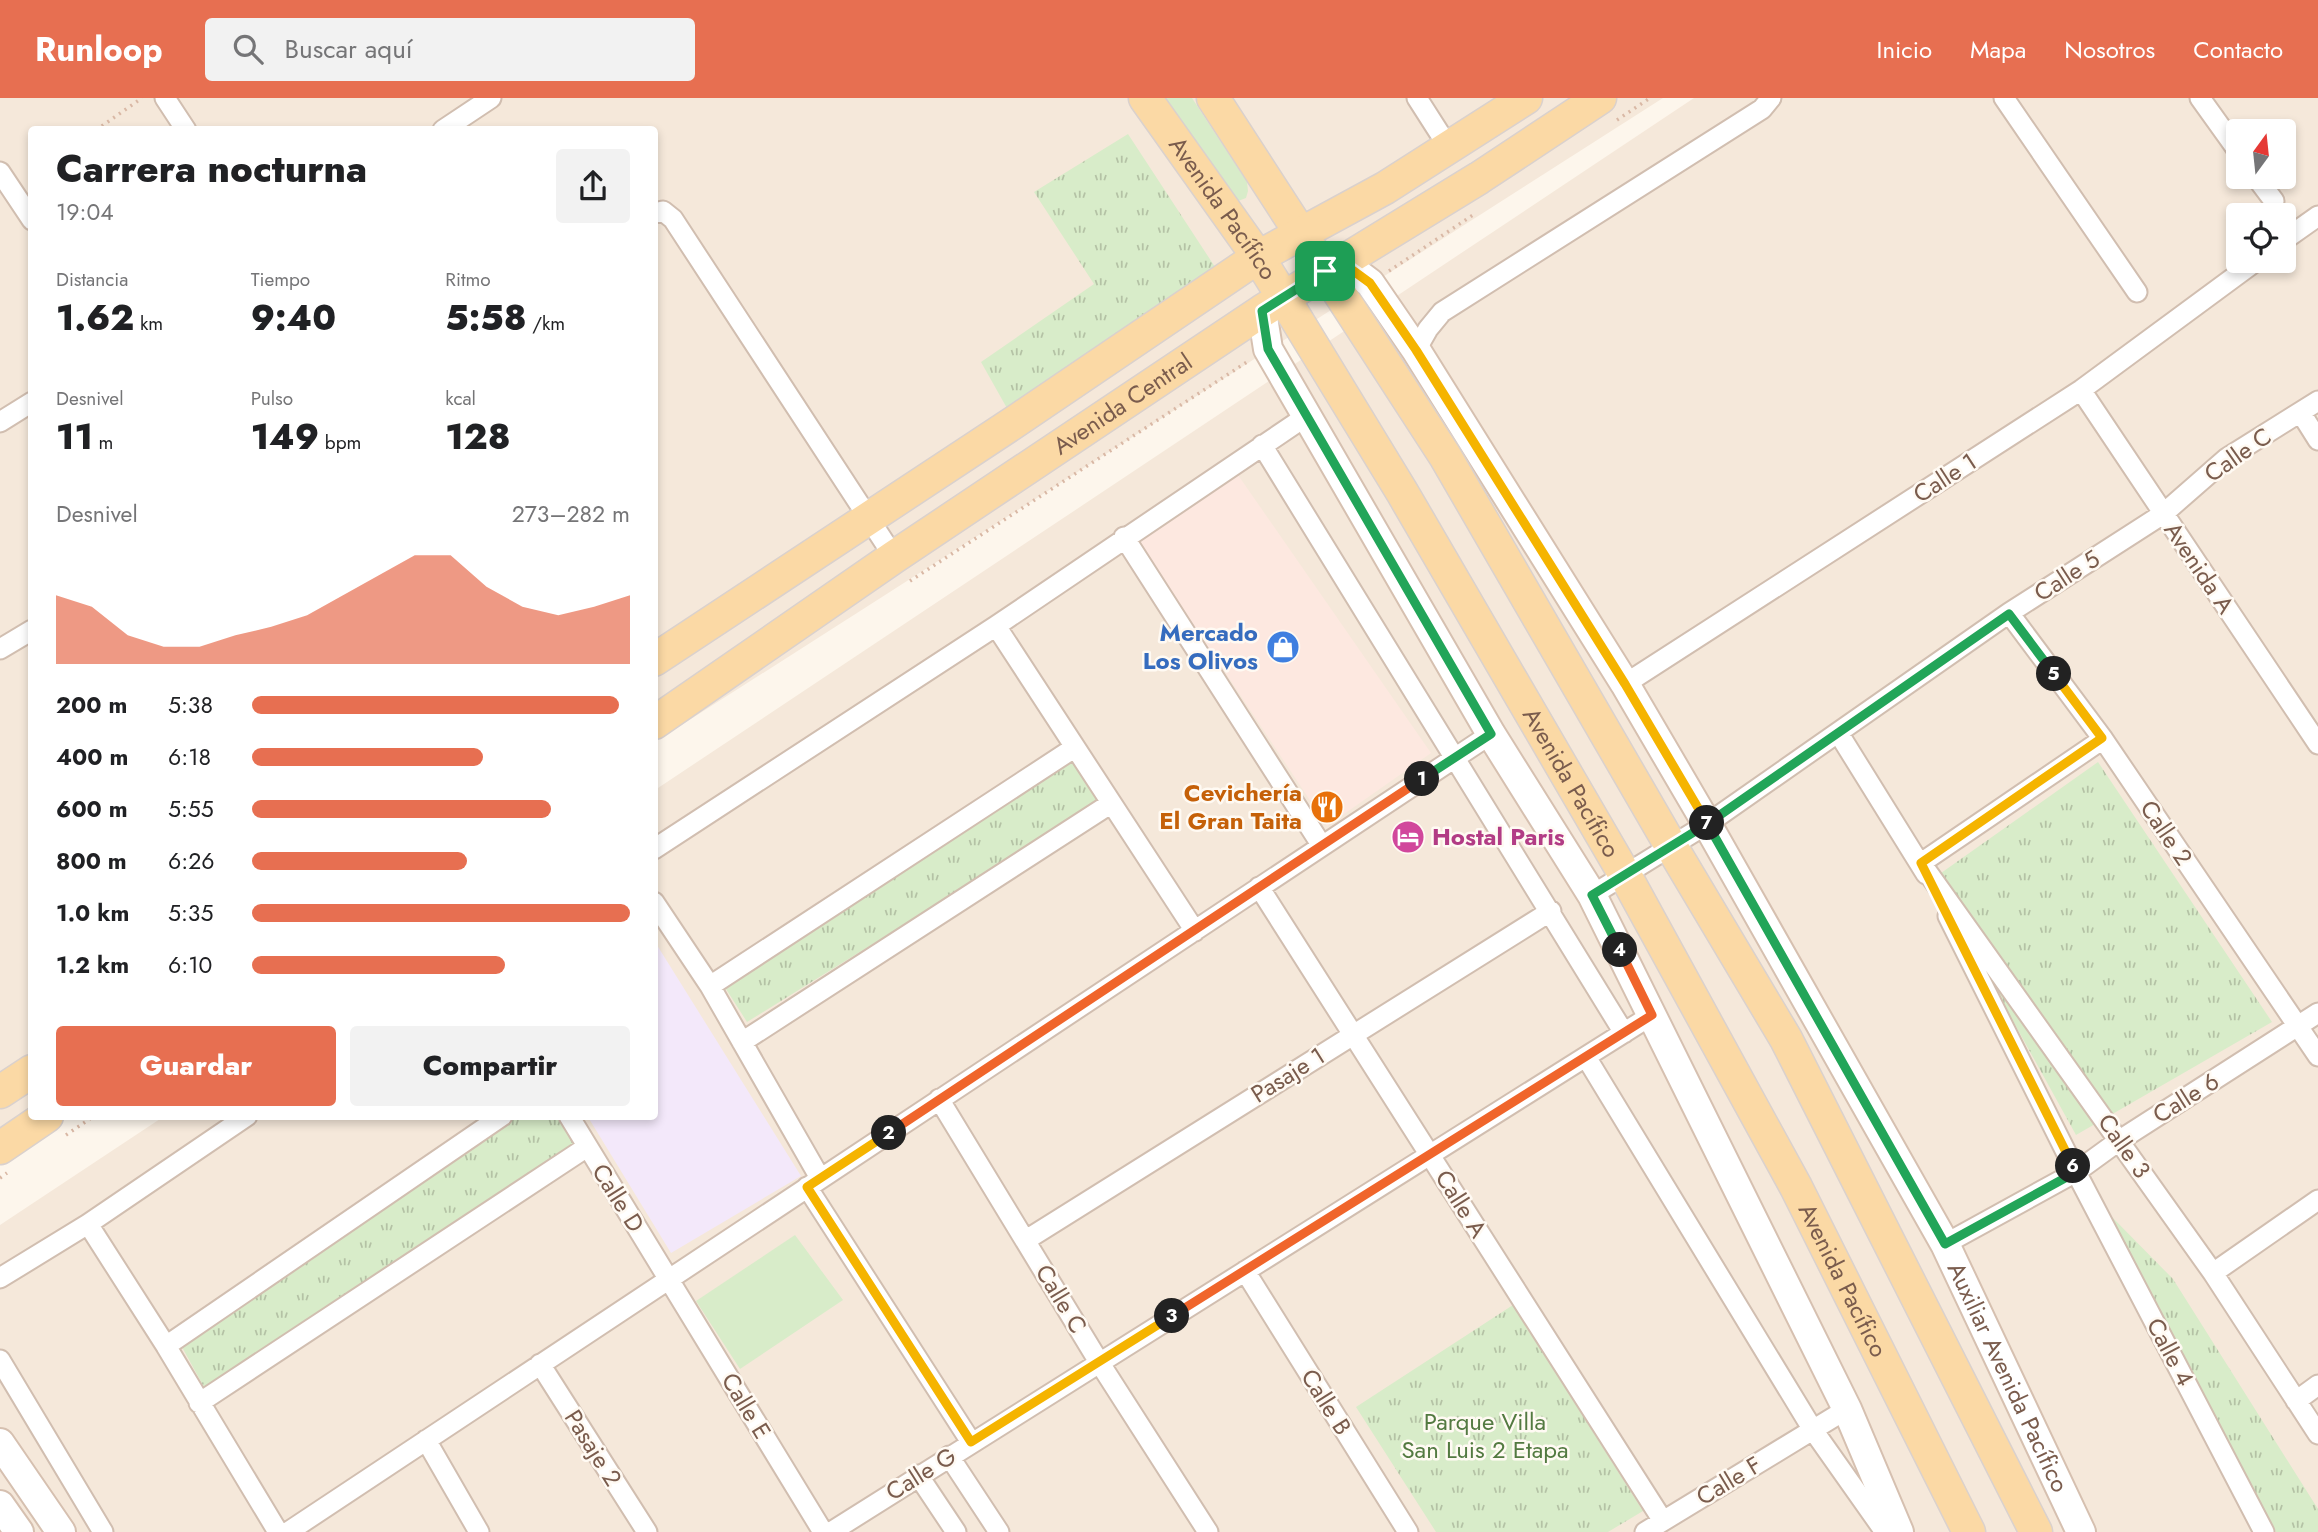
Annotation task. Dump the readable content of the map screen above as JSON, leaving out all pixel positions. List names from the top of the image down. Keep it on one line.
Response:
{"streets":{"main road":["Avenida Pacífico","Avenida Central","Auxiliar Avenida Pacífico"],"street":["Calle C","Calle 1","Avenida A","Calle 5","Calle 2","Pasaje 1","Calle 6","Calle 3","Calle D","Calle A","Calle 4","Calle B","Calle E","Pasaje 2","Calle G","Calle F"]},"crossings":[["Avenida Pacífico","Avenida Central"],["Avenida Pacífico","Calle 5"],["Avenida Pacífico","Auxiliar Avenida Pacífico"],["Avenida Central","Auxiliar Avenida Pacífico"],["Calle C","Avenida A"],["Calle C","Calle 5"],["Calle C","Pasaje 1"],["Calle C","Calle G"],["Calle 1","Avenida A"],["Calle 1","Auxiliar Avenida Pacífico"],["Avenida A","Calle 5"],["Calle 5","Calle 2"],["Calle 5","Calle 3"],["Calle 5","Auxiliar Avenida Pacífico"],["Calle 2","Calle 6"],["Pasaje 1","Calle A"],["Calle 6","Calle 3"],["Calle 6","Calle 4"],["Calle 6","Auxiliar Avenida Pacífico"],["Calle 3","Calle 4"],["Calle D","Calle E"],["Calle A","Calle G"],["Calle A","Calle F"],["Calle B","Calle G"]],"parks":["Parque Villa San Luis 2 Etapa"],"places":{"shop":["Mercado Los Olivos"],"restaurant":["Cevichería El Gran Taita"],"hotel":["Hostal Paris"]},"north":"top","page":{"header":"Runloop","search":"Buscar aquí","nav":["Inicio","Mapa","Nosotros","Contacto"],"heading":["Carrera nocturna","19:04"],"stats":[["Distancia","1.62 km"],["Tiempo","9:40"],["Ritmo","5:58 /km"],["Desnivel","11 m"],["Pulso","149 bpm"],["kcal","128"]],"chart":["Desnivel","273–282 m"],"pins":["5","1","7","4","2","6","3"],"list":[{"name":"200 m","note":"5:38"},{"name":"400 m","note":"6:18"},{"name":"600 m","note":"5:55"},{"name":"800 m","note":"6:26"},{"name":"1.0 km","note":"5:35"},{"name":"1.2 km","note":"6:10"}],"buttons":["Guardar","Compartir"]}}
